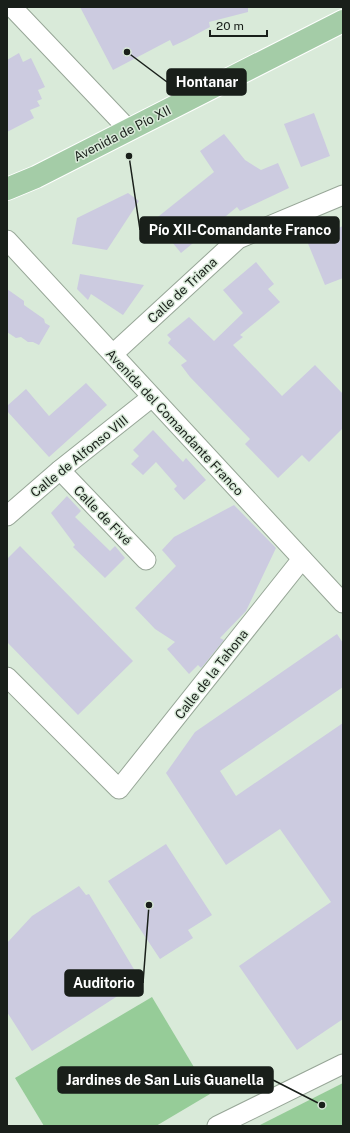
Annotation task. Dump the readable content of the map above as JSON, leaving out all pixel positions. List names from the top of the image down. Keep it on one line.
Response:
{"streets":{"main road":["Avenida de Pío XII"],"street":["Calle de Triana","Avenida del Comandante Franco","Calle de Alfonso VIII","Calle de Fivé","Calle de la Tahona"]},"crossings":[["Calle de Triana","Avenida del Comandante Franco"],["Avenida del Comandante Franco","Calle de Alfonso VIII"],["Avenida del Comandante Franco","Calle de la Tahona"],["Calle de Alfonso VIII","Calle de Fivé"]],"places":["Hontanar","Pío XII-Comandante Franco","Auditorio","Jardines de San Luis Guanella"],"scale_bar":"20 m"}
